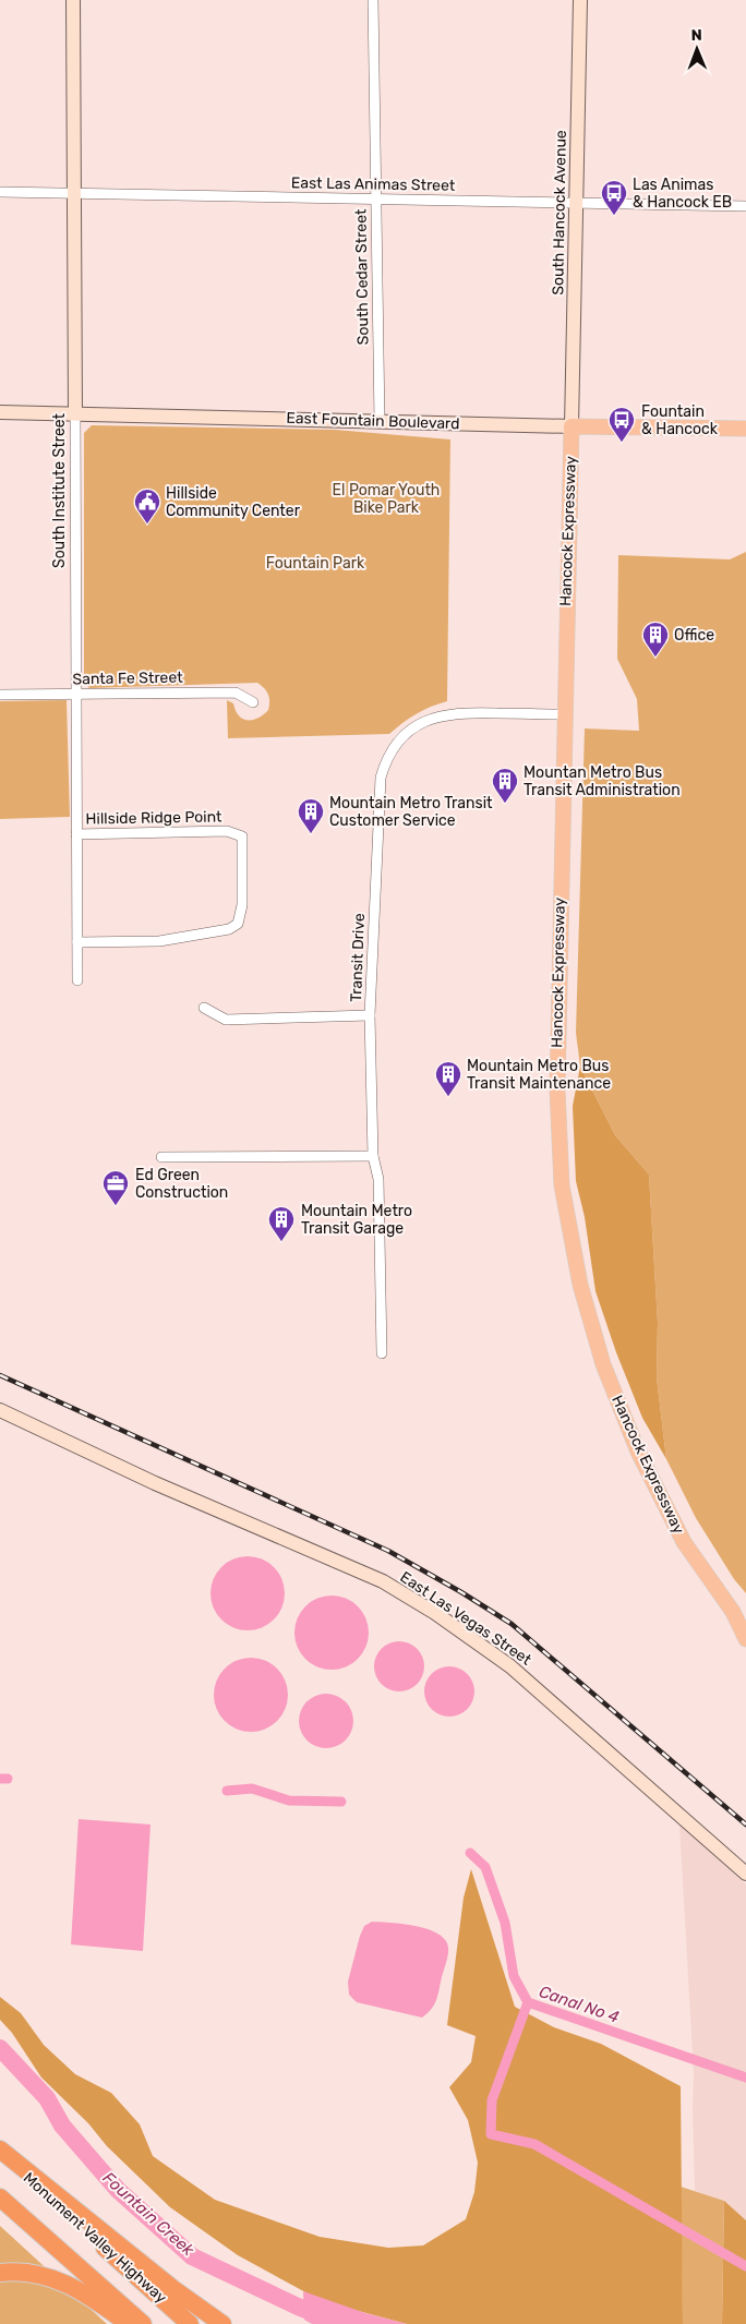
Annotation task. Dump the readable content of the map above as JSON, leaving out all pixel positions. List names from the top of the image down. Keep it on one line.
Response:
{"streets":{"highway":["Monument Valley Highway"],"main road":["East Fountain Boulevard","Hancock Expressway"],"street":["East Las Animas Street","South Hancock Avenue","South Cedar Street","South Institute Street","Santa Fe Street","Hillside Ridge Point","Transit Drive","East Las Vegas Street"]},"crossings":[["East Las Animas Street","South Hancock Avenue"],["East Las Animas Street","South Cedar Street"],["East Las Animas Street","South Institute Street"],["South Hancock Avenue","East Fountain Boulevard"],["South Hancock Avenue","Hancock Expressway"],["South Cedar Street","East Fountain Boulevard"],["East Fountain Boulevard","South Institute Street"],["East Fountain Boulevard","Hancock Expressway"],["South Institute Street","Santa Fe Street"],["South Institute Street","Hillside Ridge Point"],["Hancock Expressway","Transit Drive"]],"water":["Canal No 4","Fountain Creek"],"parks":["El Pomar Youth Bike Park","Fountain Park"],"places":{"bus stop":["Las Animas & Hancock EB","Fountain & Hancock"],"public building":["Hillside Community Center"],"building":["Office","Mountan Metro Bus Transit Administration","Mountain Metro Transit Customer Service","Mountain Metro Bus Transit Maintenance","Mountain Metro Transit Garage"],"office":["Ed Green Construction"]},"north":"top"}
